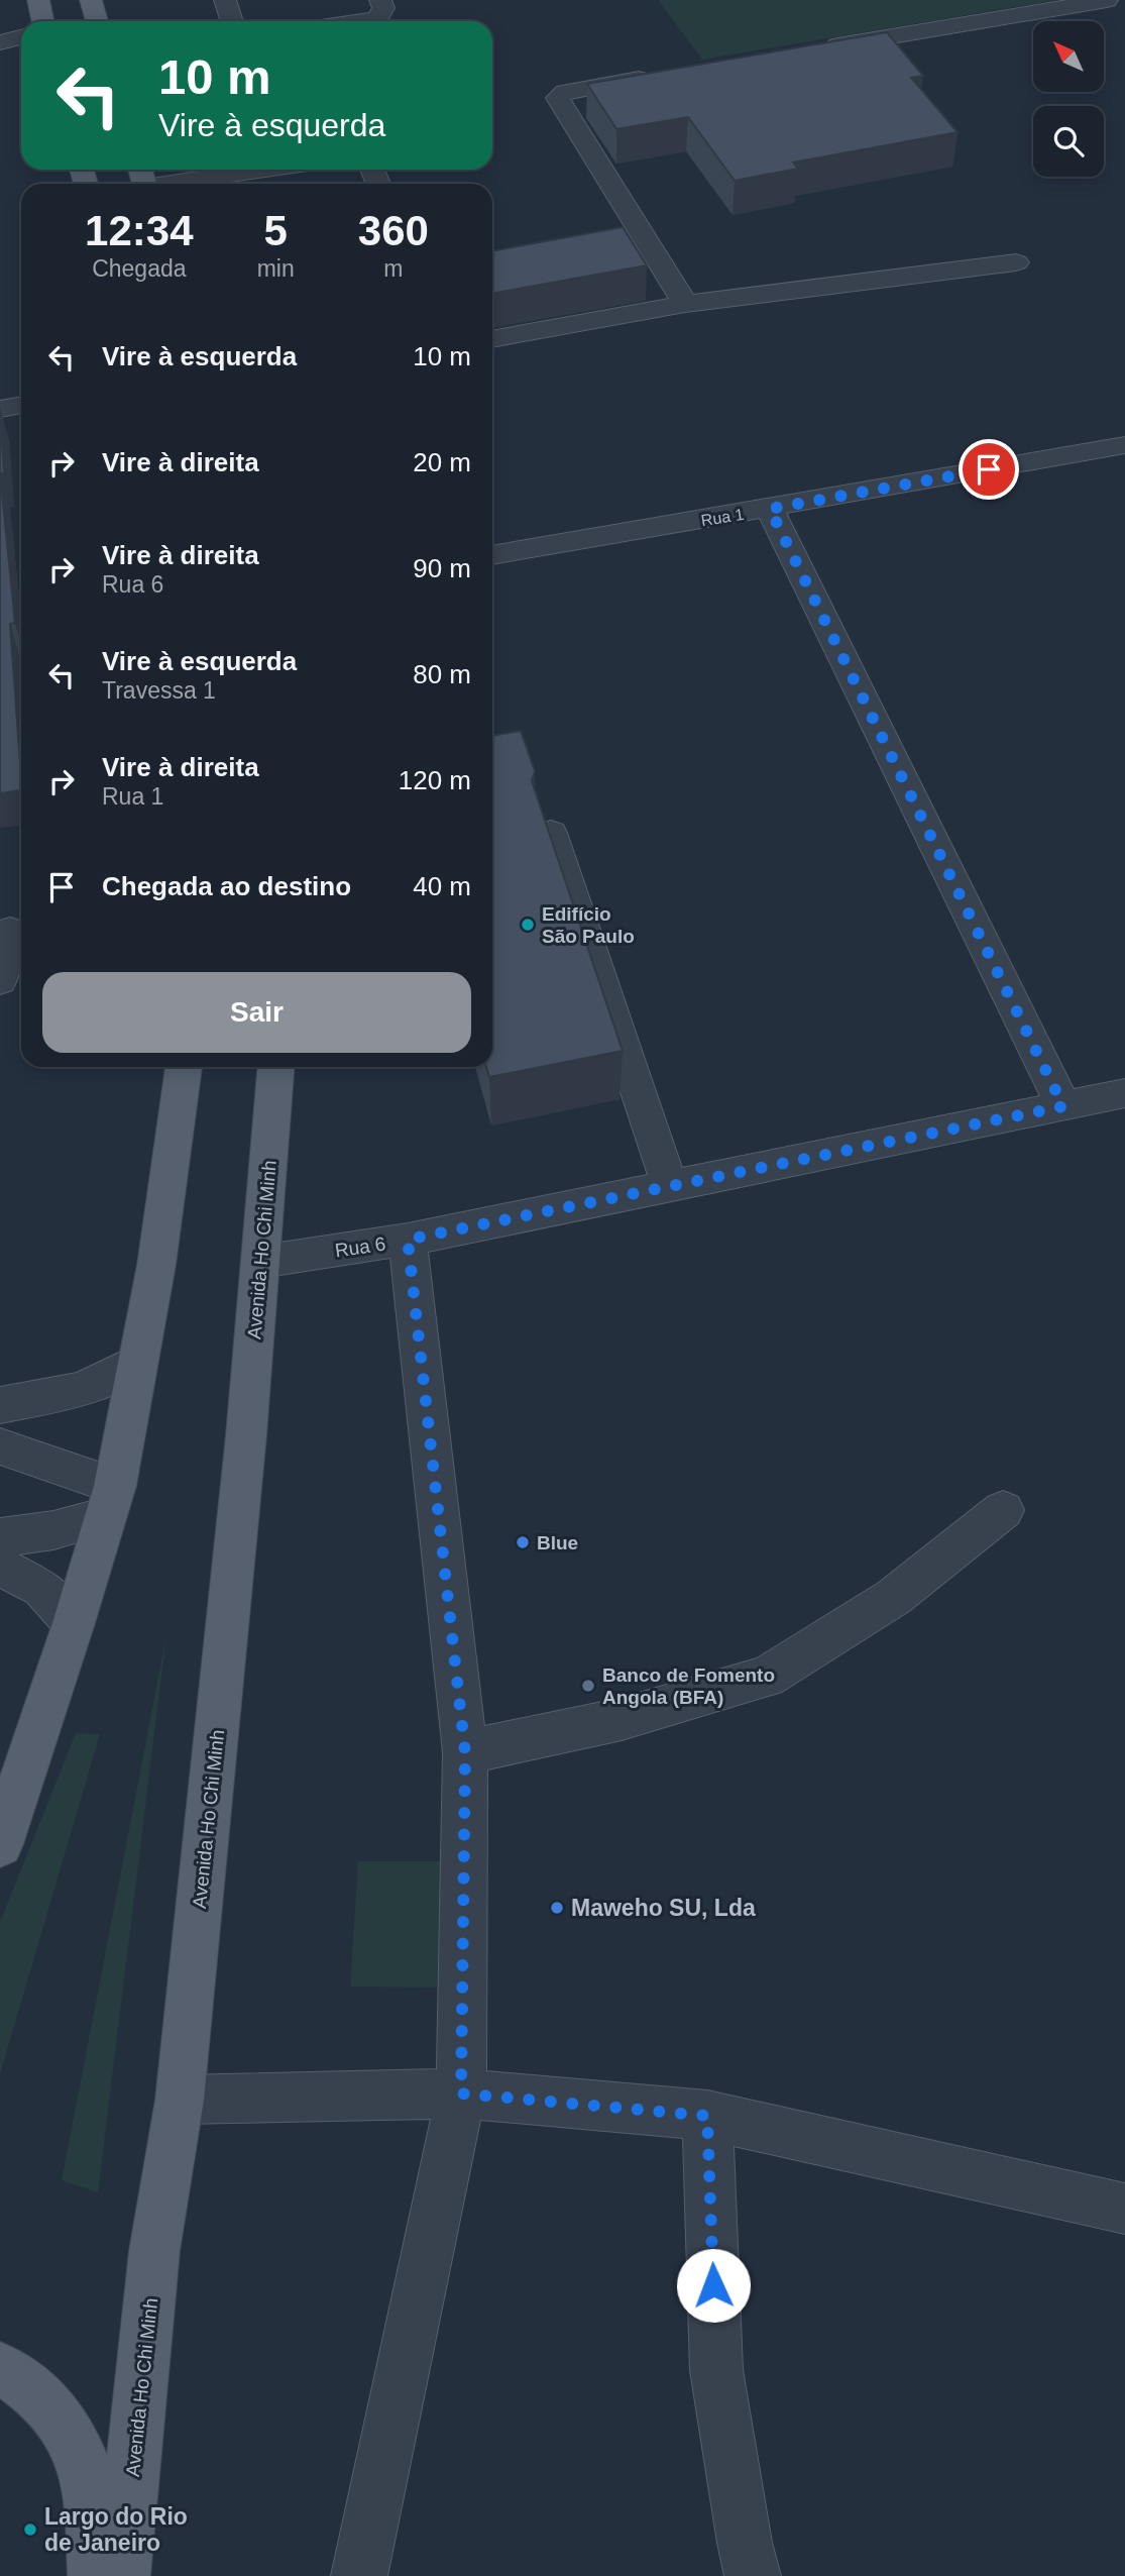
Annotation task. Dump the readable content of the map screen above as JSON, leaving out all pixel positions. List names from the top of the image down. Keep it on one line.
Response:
{"streets":{"main road":["Avenida Ho Chi Minh"],"street":["Rua 1","Rua 6"]},"crossings":[["Rua 6","Avenida Ho Chi Minh"]],"places":["Edifício São Paulo","Blue","Banco de Fomento Angola (BFA)","Maweho SU, Lda","Largo do Rio de Janeiro"],"north":"top left","page":{"turn":["10 m","Vire à esquerda"],"eta":["12:34","Chegada","5","min","360","m"],"list":[{"name":"Vire à esquerda","value":"10 m"},{"name":"Vire à direita","value":"20 m"},{"name":"Vire à direita","note":"Rua 6","value":"90 m"},{"name":"Vire à esquerda","note":"Travessa 1","value":"80 m"},{"name":"Vire à direita","note":"Rua 1","value":"120 m"},{"name":"Chegada ao destino","value":"40 m"}],"buttons":"Sair"}}
